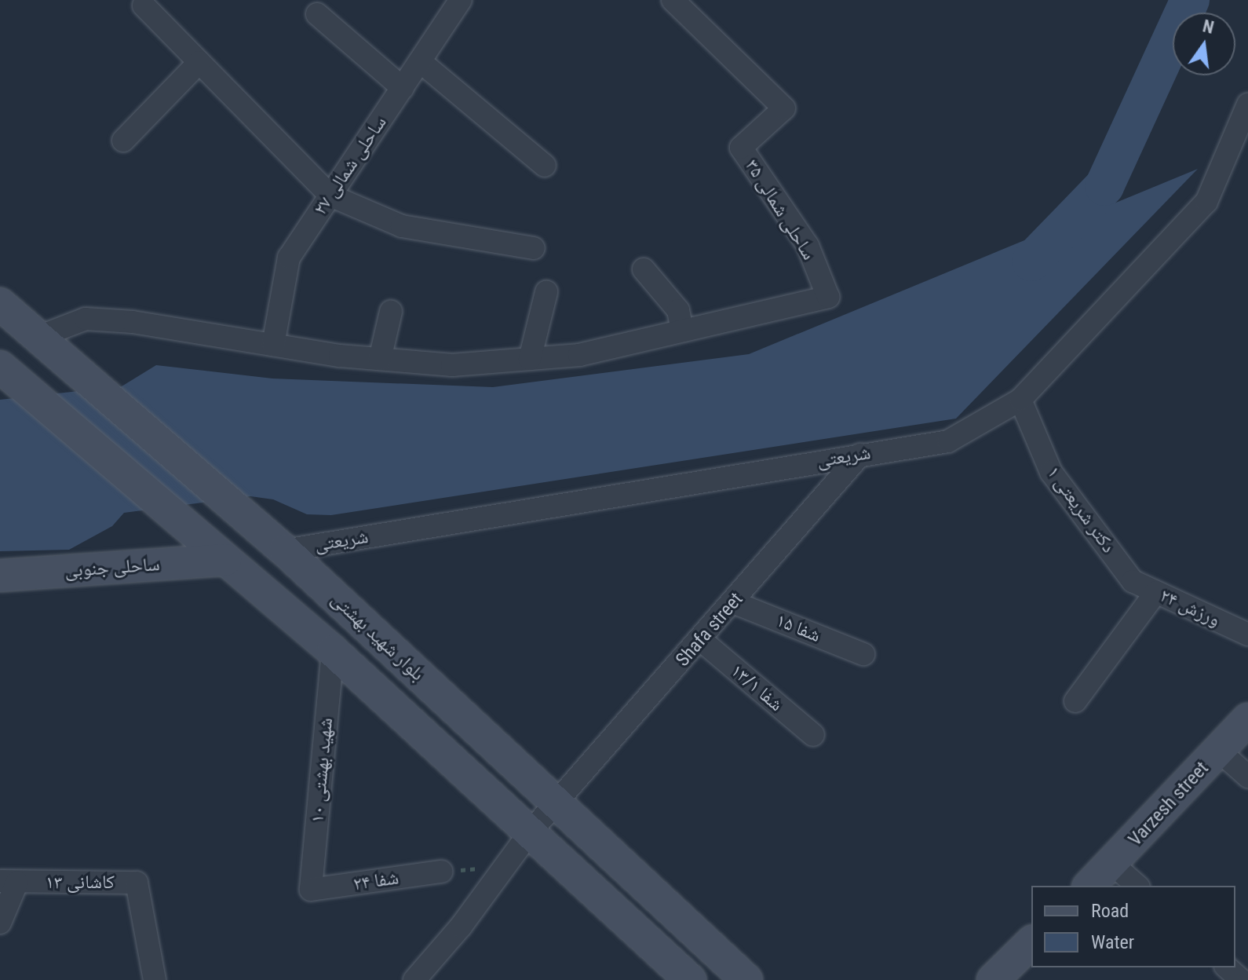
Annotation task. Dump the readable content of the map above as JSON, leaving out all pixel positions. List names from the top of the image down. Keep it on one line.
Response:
{"streets":{"main road":["ساحلی جنوبی","بلوار شهید بهشتی","Varzesh street"],"street":["ساحلی شمالی ۲۷","ساحلی شمالی ۳۵","شریعتی","دکتر شریعتی ۱","ورزش ۲۴","شفا ۱۵","Shafa street","شفا ۱۳/۱","شهید بهشتی ۱۰","شفا ۲۴","کاشانی ۱۳"]},"crossings":[["شریعتی","دکتر شریعتی ۱"],["شریعتی","Shafa street"],["شریعتی","بلوار شهید بهشتی"],["دکتر شریعتی ۱","ورزش ۲۴"],["شفا ۱۵","Shafa street"],["Shafa street","بلوار شهید بهشتی"],["Shafa street","شفا ۱۳/۱"],["شهید بهشتی ۱۰","شفا ۲۴"]],"legend":["Road","Water"],"north":"top"}
